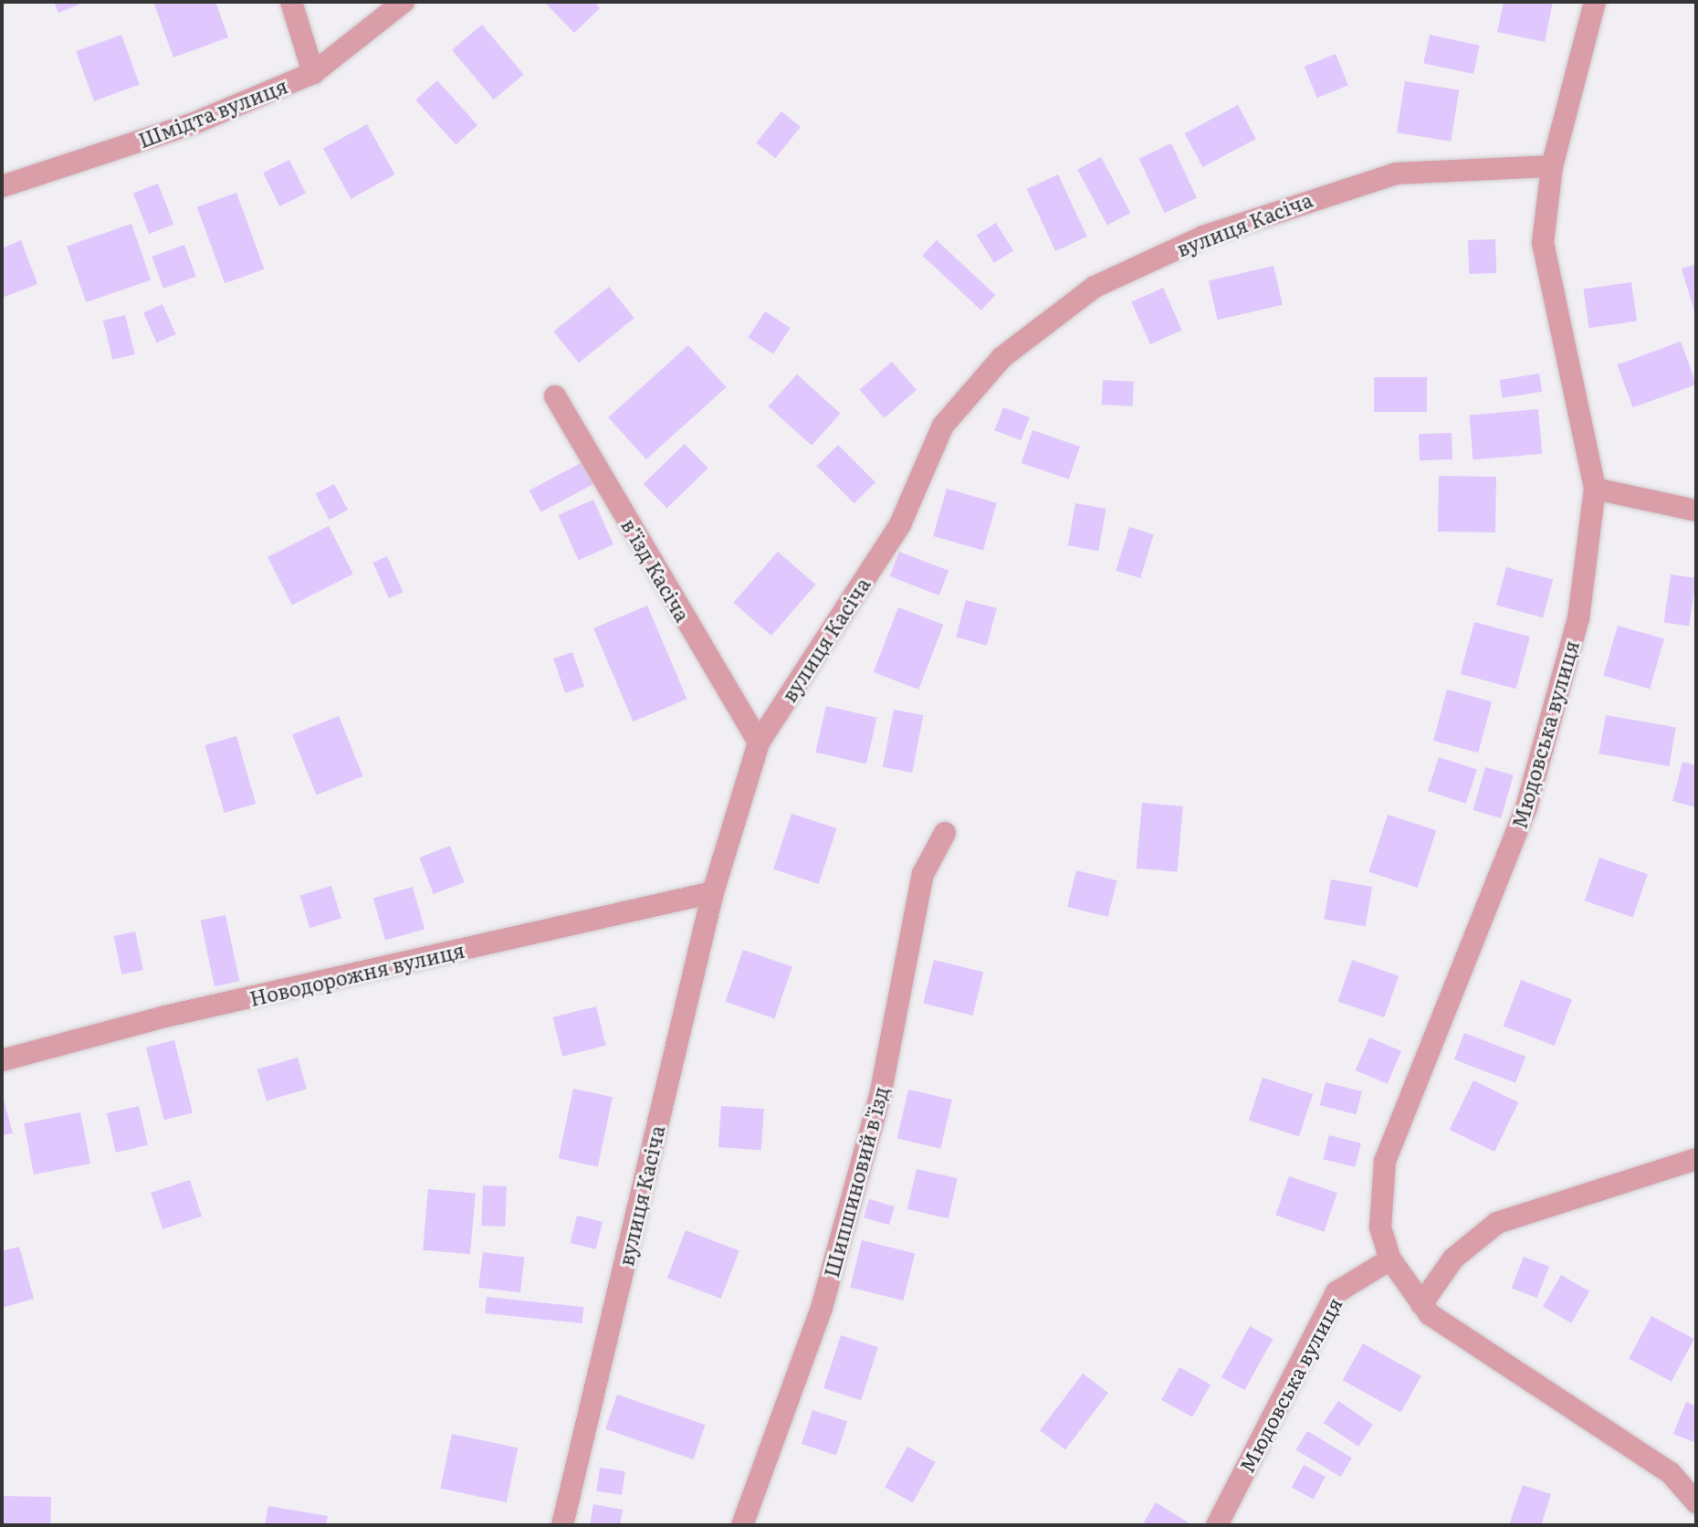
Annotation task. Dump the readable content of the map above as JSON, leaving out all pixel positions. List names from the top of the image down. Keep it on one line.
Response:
{"streets":{"street":["Шмідта вулиця","вулиця Касіча","в’їзд Касіча","Мюдовська вулиця","Новодорожня вулиця","Шипшиновий в'їзд"]},"crossings":[["вулиця Касіча","в’їзд Касіча"],["вулиця Касіча","Мюдовська вулиця"],["вулиця Касіча","Новодорожня вулиця"]]}
